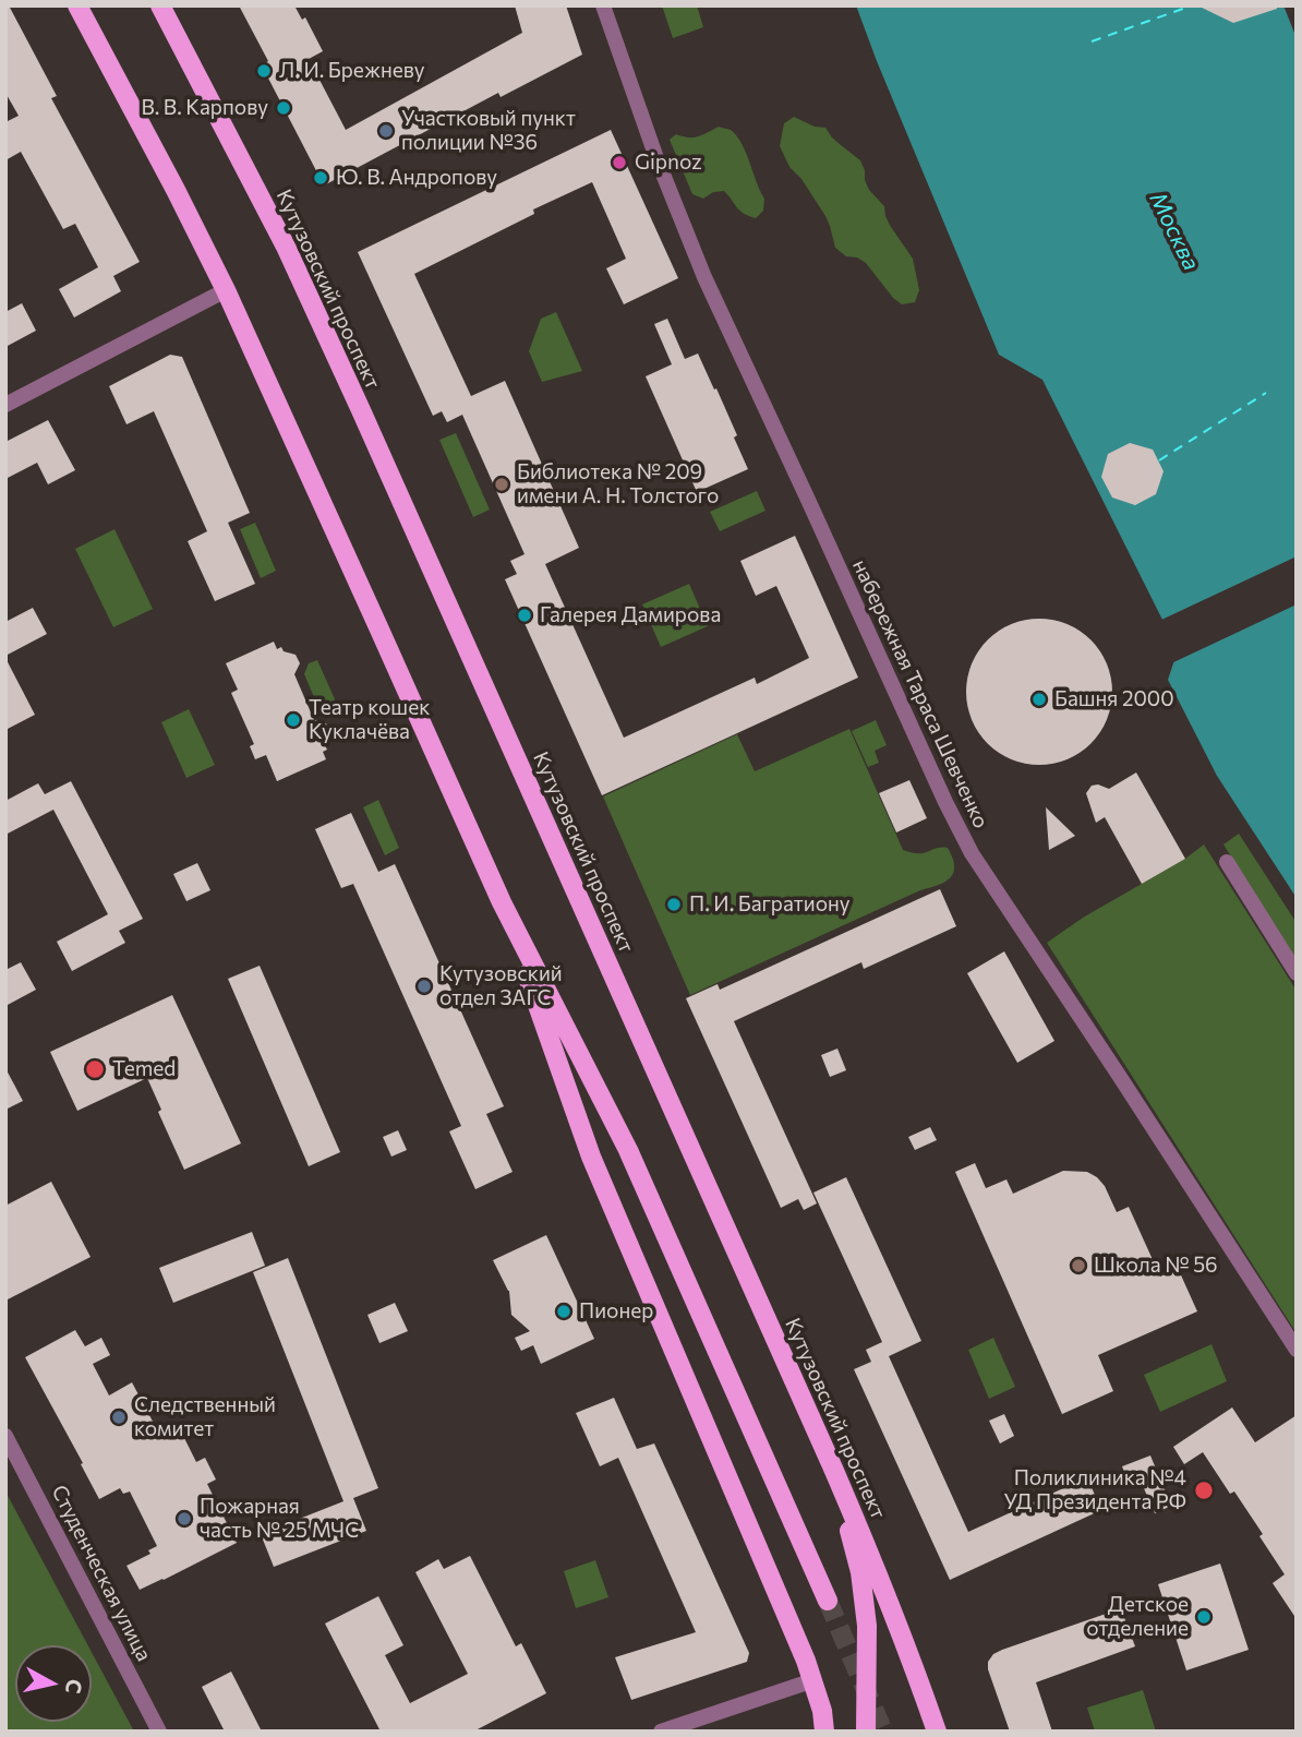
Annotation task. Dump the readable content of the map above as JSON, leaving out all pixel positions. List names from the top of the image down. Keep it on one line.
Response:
{"streets":{"main road":["Кутузовский проспект"],"street":["набережная Тараса Шевченко","Студенческая улица"]},"water":["Москва"],"places":["Л. И. Брежневу","В. В. Карпову","Участковый пункт полиции №36","Gipnoz","Ю. В. Андропову","Библиотека № 209 имени А. Н. Толстого","Галерея Дамирова","Башня 2000","Театр кошек Куклачёва","П. И. Багратиону","Кутузовский отдел ЗАГС","Temed","Школа № 56","Пионер","Следственный комитет","Поликлиника №4 УД Президента РФ","Пожарная часть № 25 МЧС","Детское отделение"],"north":"right"}
